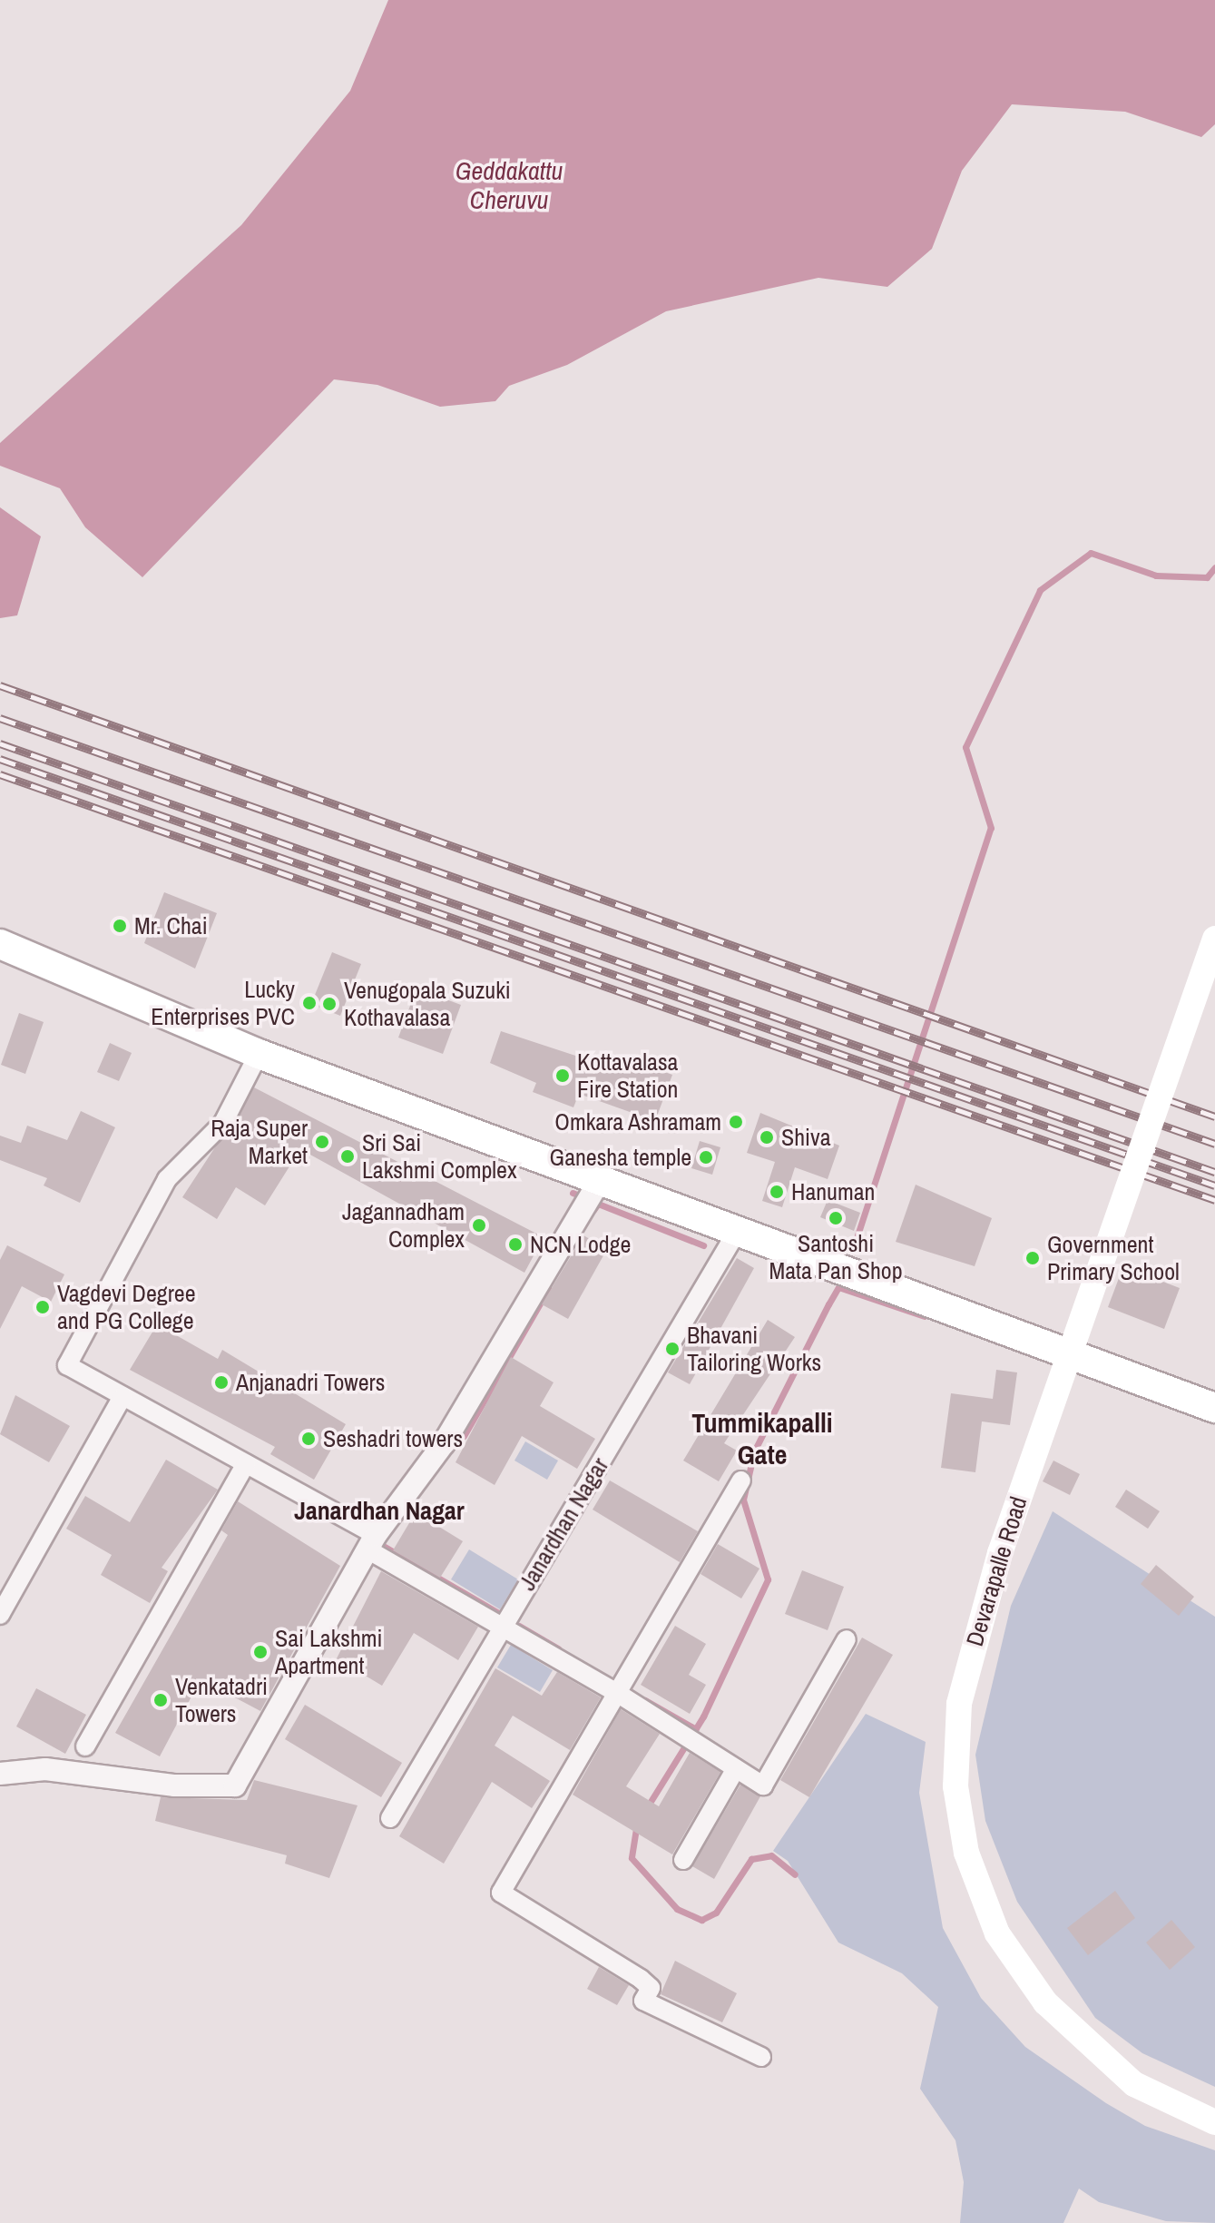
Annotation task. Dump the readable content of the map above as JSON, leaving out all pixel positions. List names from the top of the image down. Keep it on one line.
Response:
{"streets":{"main road":["Devarapalle Road"],"street":["Janardhan Nagar"]},"districts":["Tummikapalli Gate","Janardhan Nagar"],"water":["Geddakattu Cheruvu"],"places":["Mr. Chai","Lucky Enterprises PVC","Venugopala Suzuki Kothavalasa","Kottavalasa Fire Station","Omkara Ashramam","Shiva","Raja Super Market","Sri Sai Lakshmi Complex","Ganesha temple","Hanuman","Santoshi Mata Pan Shop","Jagannadham Complex","NCN Lodge","Government Primary School","Vagdevi Degree and PG College","Bhavani Tailoring Works","Anjanadri Towers","Seshadri towers","Sai Lakshmi Apartment","Venkatadri Towers"]}
